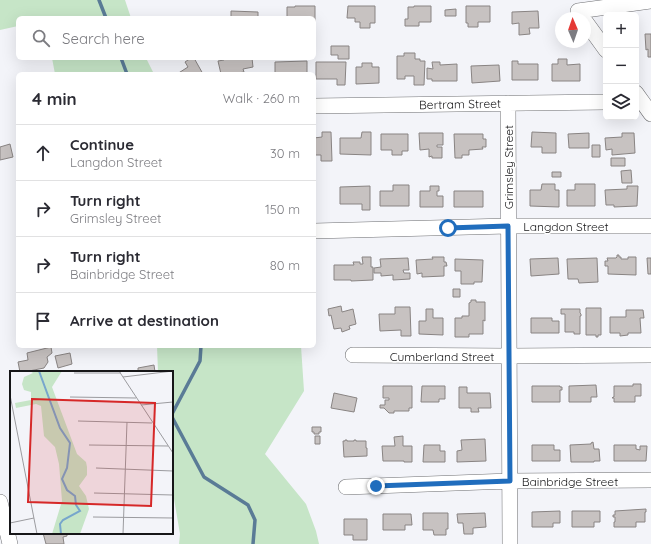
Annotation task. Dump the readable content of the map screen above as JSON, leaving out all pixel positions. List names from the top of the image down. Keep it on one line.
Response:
{"streets":{"street":["Bertram Street","Grimsley Street","Langdon Street","Cumberland Street","Bainbridge Street"]},"crossings":[["Bertram Street","Grimsley Street"],["Grimsley Street","Langdon Street"],["Grimsley Street","Cumberland Street"],["Grimsley Street","Bainbridge Street"]],"north":"top","page":{"map_buttons":["+","−"],"search":"Search here","heading":["4 min","Walk · 260 m"],"list":[["Continue","Langdon Street","30 m"],["Turn right","Grimsley Street","150 m"],["Turn right","Bainbridge Street","80 m"],"Arrive at destination"]}}
